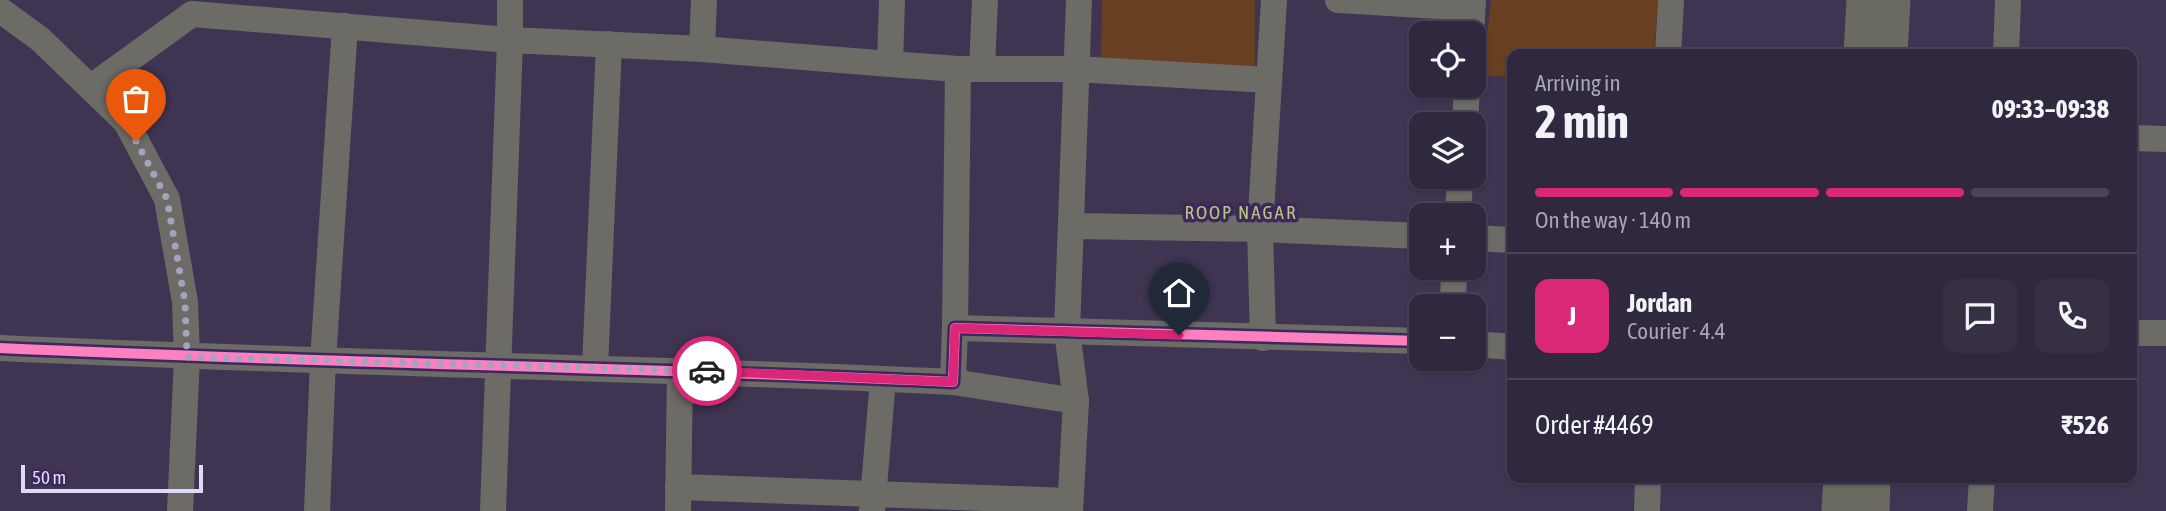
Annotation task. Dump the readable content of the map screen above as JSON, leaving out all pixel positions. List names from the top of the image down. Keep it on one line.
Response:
{"districts":["ROOP NAGAR"],"scale_bar":"50 m","page":{"map_buttons":["+","−"],"heading":["2 min","Arriving in","09:33–09:38"],"panel":["Jordan","Courier · 4.4","Order #4469","₹526"],"bar":"On the way · 140 m","round":"J","scale":"50 m"}}
